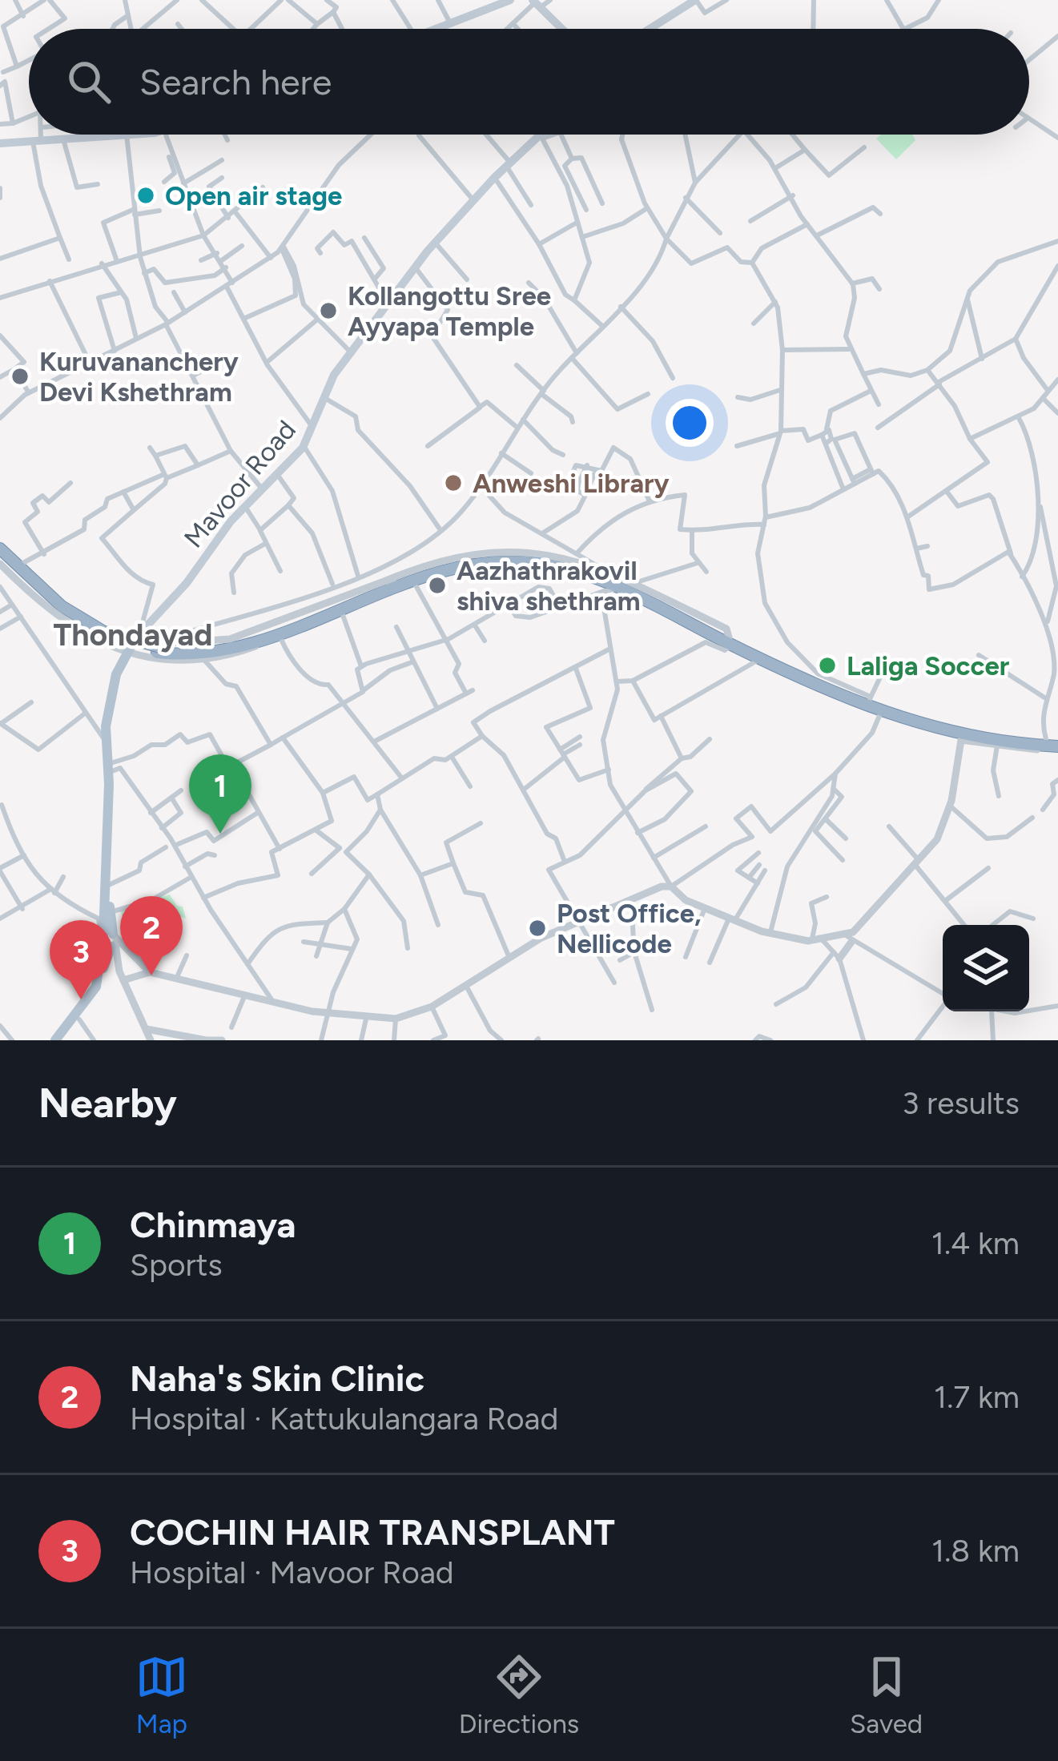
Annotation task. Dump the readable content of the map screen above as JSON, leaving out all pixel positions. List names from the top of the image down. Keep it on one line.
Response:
{"streets":{"main road":["Mavoor Road"]},"districts":["Thondayad"],"places":["Open air stage","Kollangottu Sree Ayyapa Temple","Kuruvananchery Devi Kshethram","Anweshi Library","Aazhathrakovil shiva shethram","Laliga Soccer","Post Office, Nellicode"],"page":{"search":"Search here","pins":["1","2","3"],"heading":["Nearby","3 results"],"list":[{"mark":"1","name":"Chinmaya","note":"Sports","value":"1.4 km"},{"mark":"2","name":"Naha's Skin Clinic","note":"Hospital · Kattukulangara Road","value":"1.7 km"},{"mark":"3","name":"COCHIN HAIR TRANSPLANT","note":"Hospital · Mavoor Road","value":"1.8 km"}],"nav":["Map","Directions","Saved"]}}
